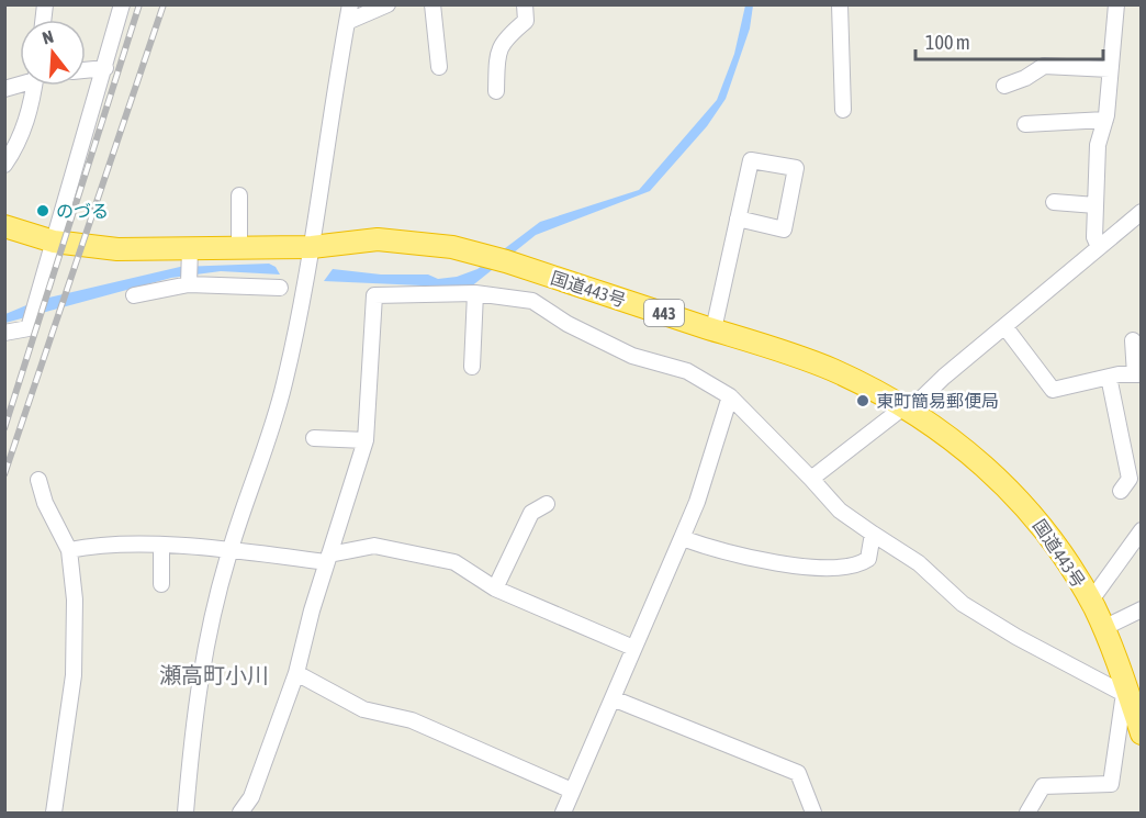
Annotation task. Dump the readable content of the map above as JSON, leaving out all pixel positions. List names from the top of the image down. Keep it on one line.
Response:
{"streets":{"highway":["国道443号","443"]},"districts":["瀬高町小川"],"places":["のづる","東町簡易郵便局"],"scale_bar":"100 m","north":"top"}
